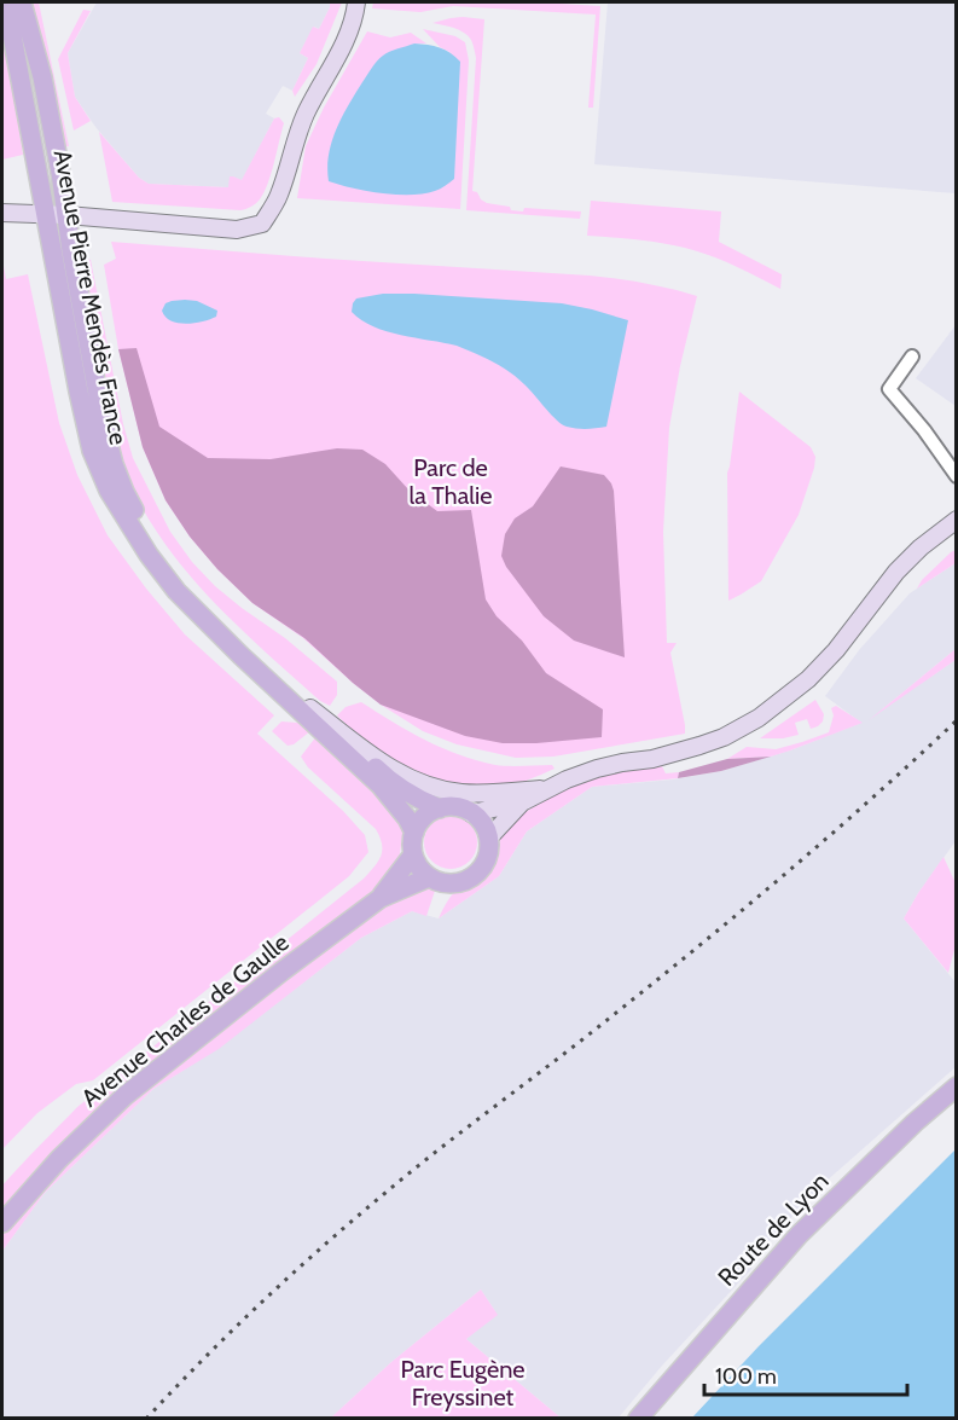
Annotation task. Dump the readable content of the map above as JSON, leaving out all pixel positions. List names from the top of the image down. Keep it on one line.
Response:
{"streets":{"main road":["Avenue Pierre Mendès France","Avenue Charles de Gaulle","Route de Lyon"]},"crossings":[["Avenue Pierre Mendès France","Avenue Charles de Gaulle"]],"parks":["Parc de la Thalie","Parc Eugène Freyssinet"],"scale_bar":"100 m"}
